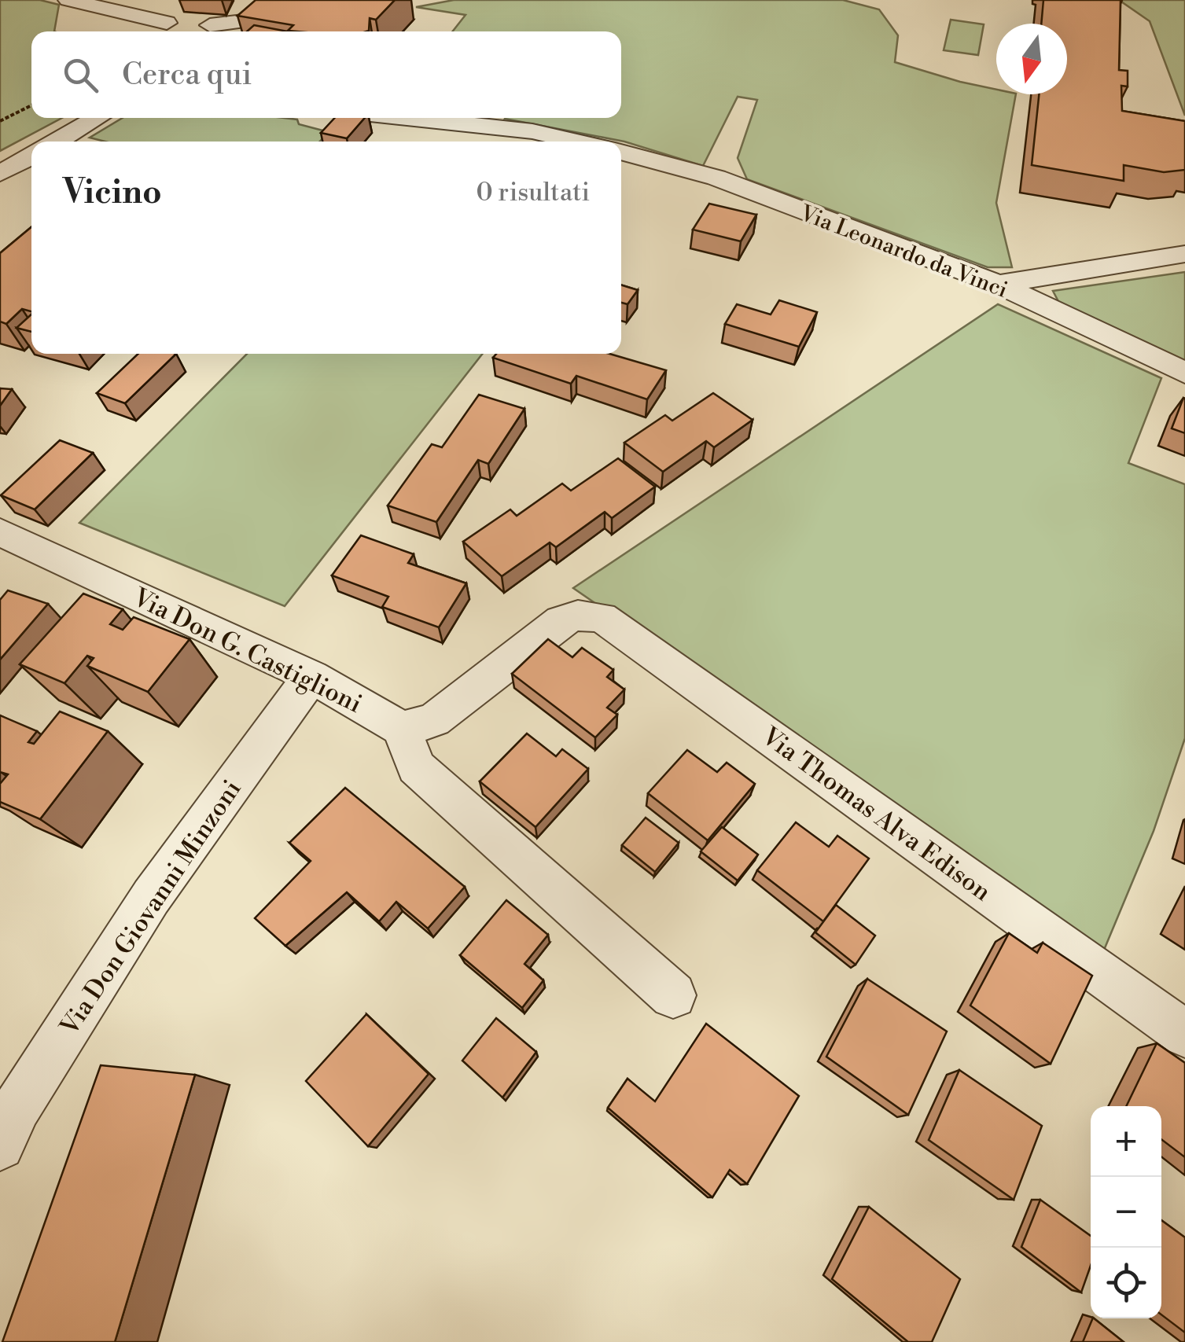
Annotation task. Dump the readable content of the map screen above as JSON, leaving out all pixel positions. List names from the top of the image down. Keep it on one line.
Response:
{"streets":{"street":["Via Leonardo da Vinci","Via Don G. Castiglioni","Via Thomas Alva Edison","Via Don Giovanni Minzoni"]},"crossings":[["Via Don G. Castiglioni","Via Thomas Alva Edison"],["Via Don G. Castiglioni","Via Don Giovanni Minzoni"]],"north":"bottom","page":{"search":"Cerca qui","heading":["Vicino","0 risultati"],"map_buttons":["+","−"]}}
